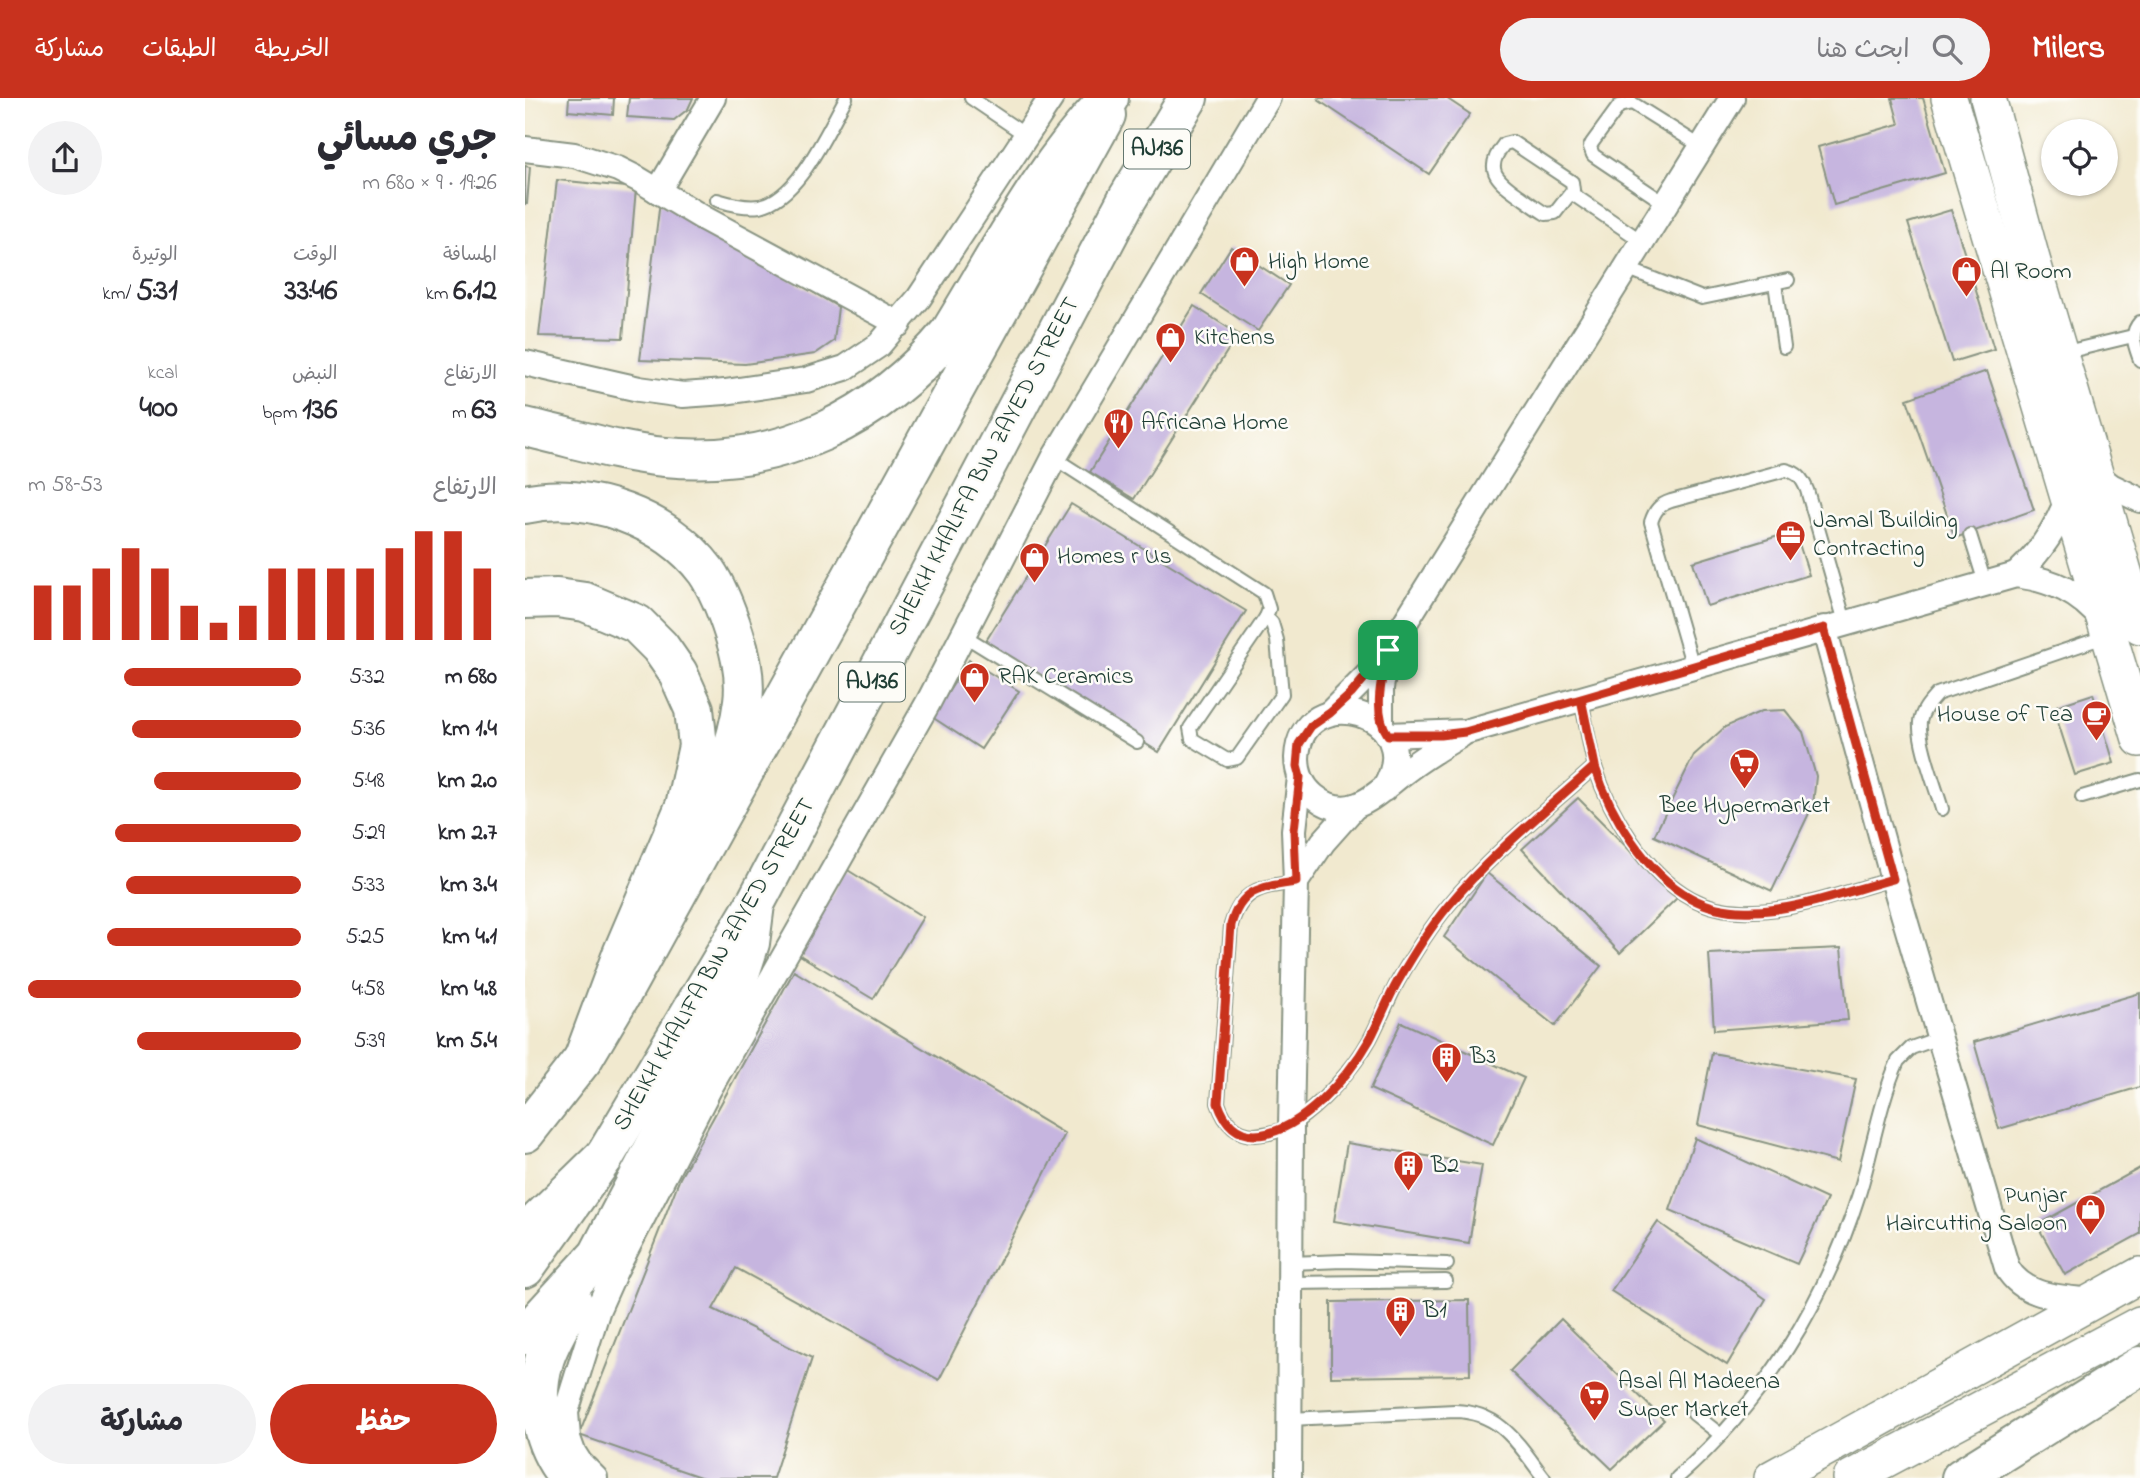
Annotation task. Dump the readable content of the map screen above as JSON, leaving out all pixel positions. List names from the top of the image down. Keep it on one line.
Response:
{"streets":{"main road":["AJ136","SHEIKH KHALIFA BIN ZAYED STREET"]},"places":{"shop":["High Home","Al Room","Kitchens","Homes r Us","RAK Ceramics","Punjar Haircutting Saloon"],"restaurant":["Africana Home"],"office":["Jamal Building Contracting"],"cafe":["House of Tea"],"supermarket":["Bee Hypermarket","Asal Al Madeena Super Market"],"building":["B3","B2","B1"]},"page":{"header":"Milers","search":"ابحث هنا","nav":["الخريطة","الطبقات","مشاركة"],"heading":["جري مسائي","19:26 · 9 × 680 m"],"stats":[["المسافة","6.12 km"],["الوقت","33:46"],["الوتيرة","5:31 /km"],["الارتفاع","63 m"],["النبض","136 bpm"],["kcal","400"]],"chart":["الارتفاع","53–58 m"],"list":[{"name":"680 m","note":"5:32"},{"name":"1.4 km","note":"5:36"},{"name":"2.0 km","note":"5:48"},{"name":"2.7 km","note":"5:29"},{"name":"3.4 km","note":"5:33"},{"name":"4.1 km","note":"5:25"},{"name":"4.8 km","note":"4:58"},{"name":"5.4 km","note":"5:39"}],"buttons":["حفظ","مشاركة"]}}
